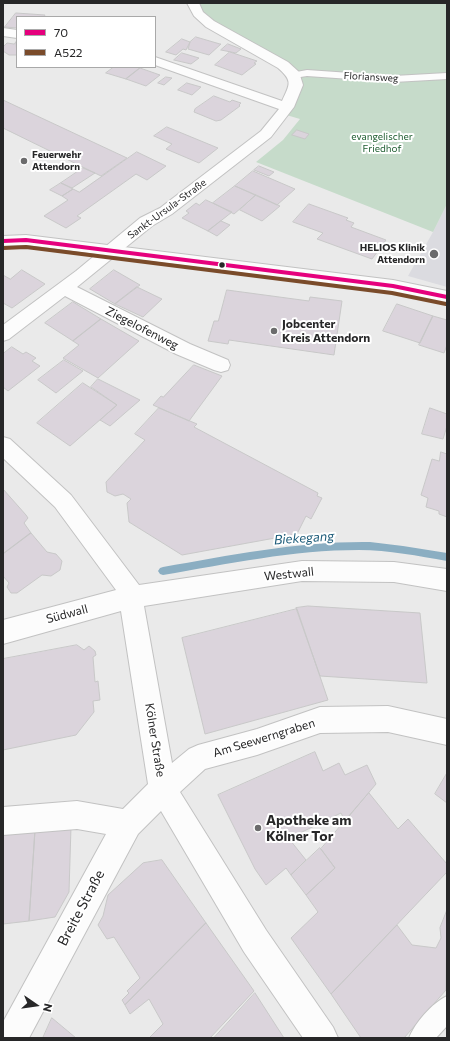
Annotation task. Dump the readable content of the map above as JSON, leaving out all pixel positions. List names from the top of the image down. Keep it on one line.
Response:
{"streets":{"street":["Sankt-Ursula-Straße","Ziegelofenweg","Westwall","Südwall","Am Seewerngraben","Kölner Straße","Breite Straße"],"lane":["Floriansweg"]},"crossings":[["Floriansweg","Sankt-Ursula-Straße"],["Sankt-Ursula-Straße","Ziegelofenweg"],["Westwall","Südwall"],["Westwall","Kölner Straße"],["Südwall","Kölner Straße"],["Am Seewerngraben","Kölner Straße"],["Am Seewerngraben","Breite Straße"],["Kölner Straße","Breite Straße"]],"water":["Biekegang"],"parks":["evangelischer Friedhof"],"places":["Feuerwehr Attendorn","HELIOS Klinik Attendorn","Jobcenter Kreis Attendorn","Apotheke am Kölner Tor"],"lines":["transit line 70","transit line A522"],"legend":["70","A522"],"north":"right"}
